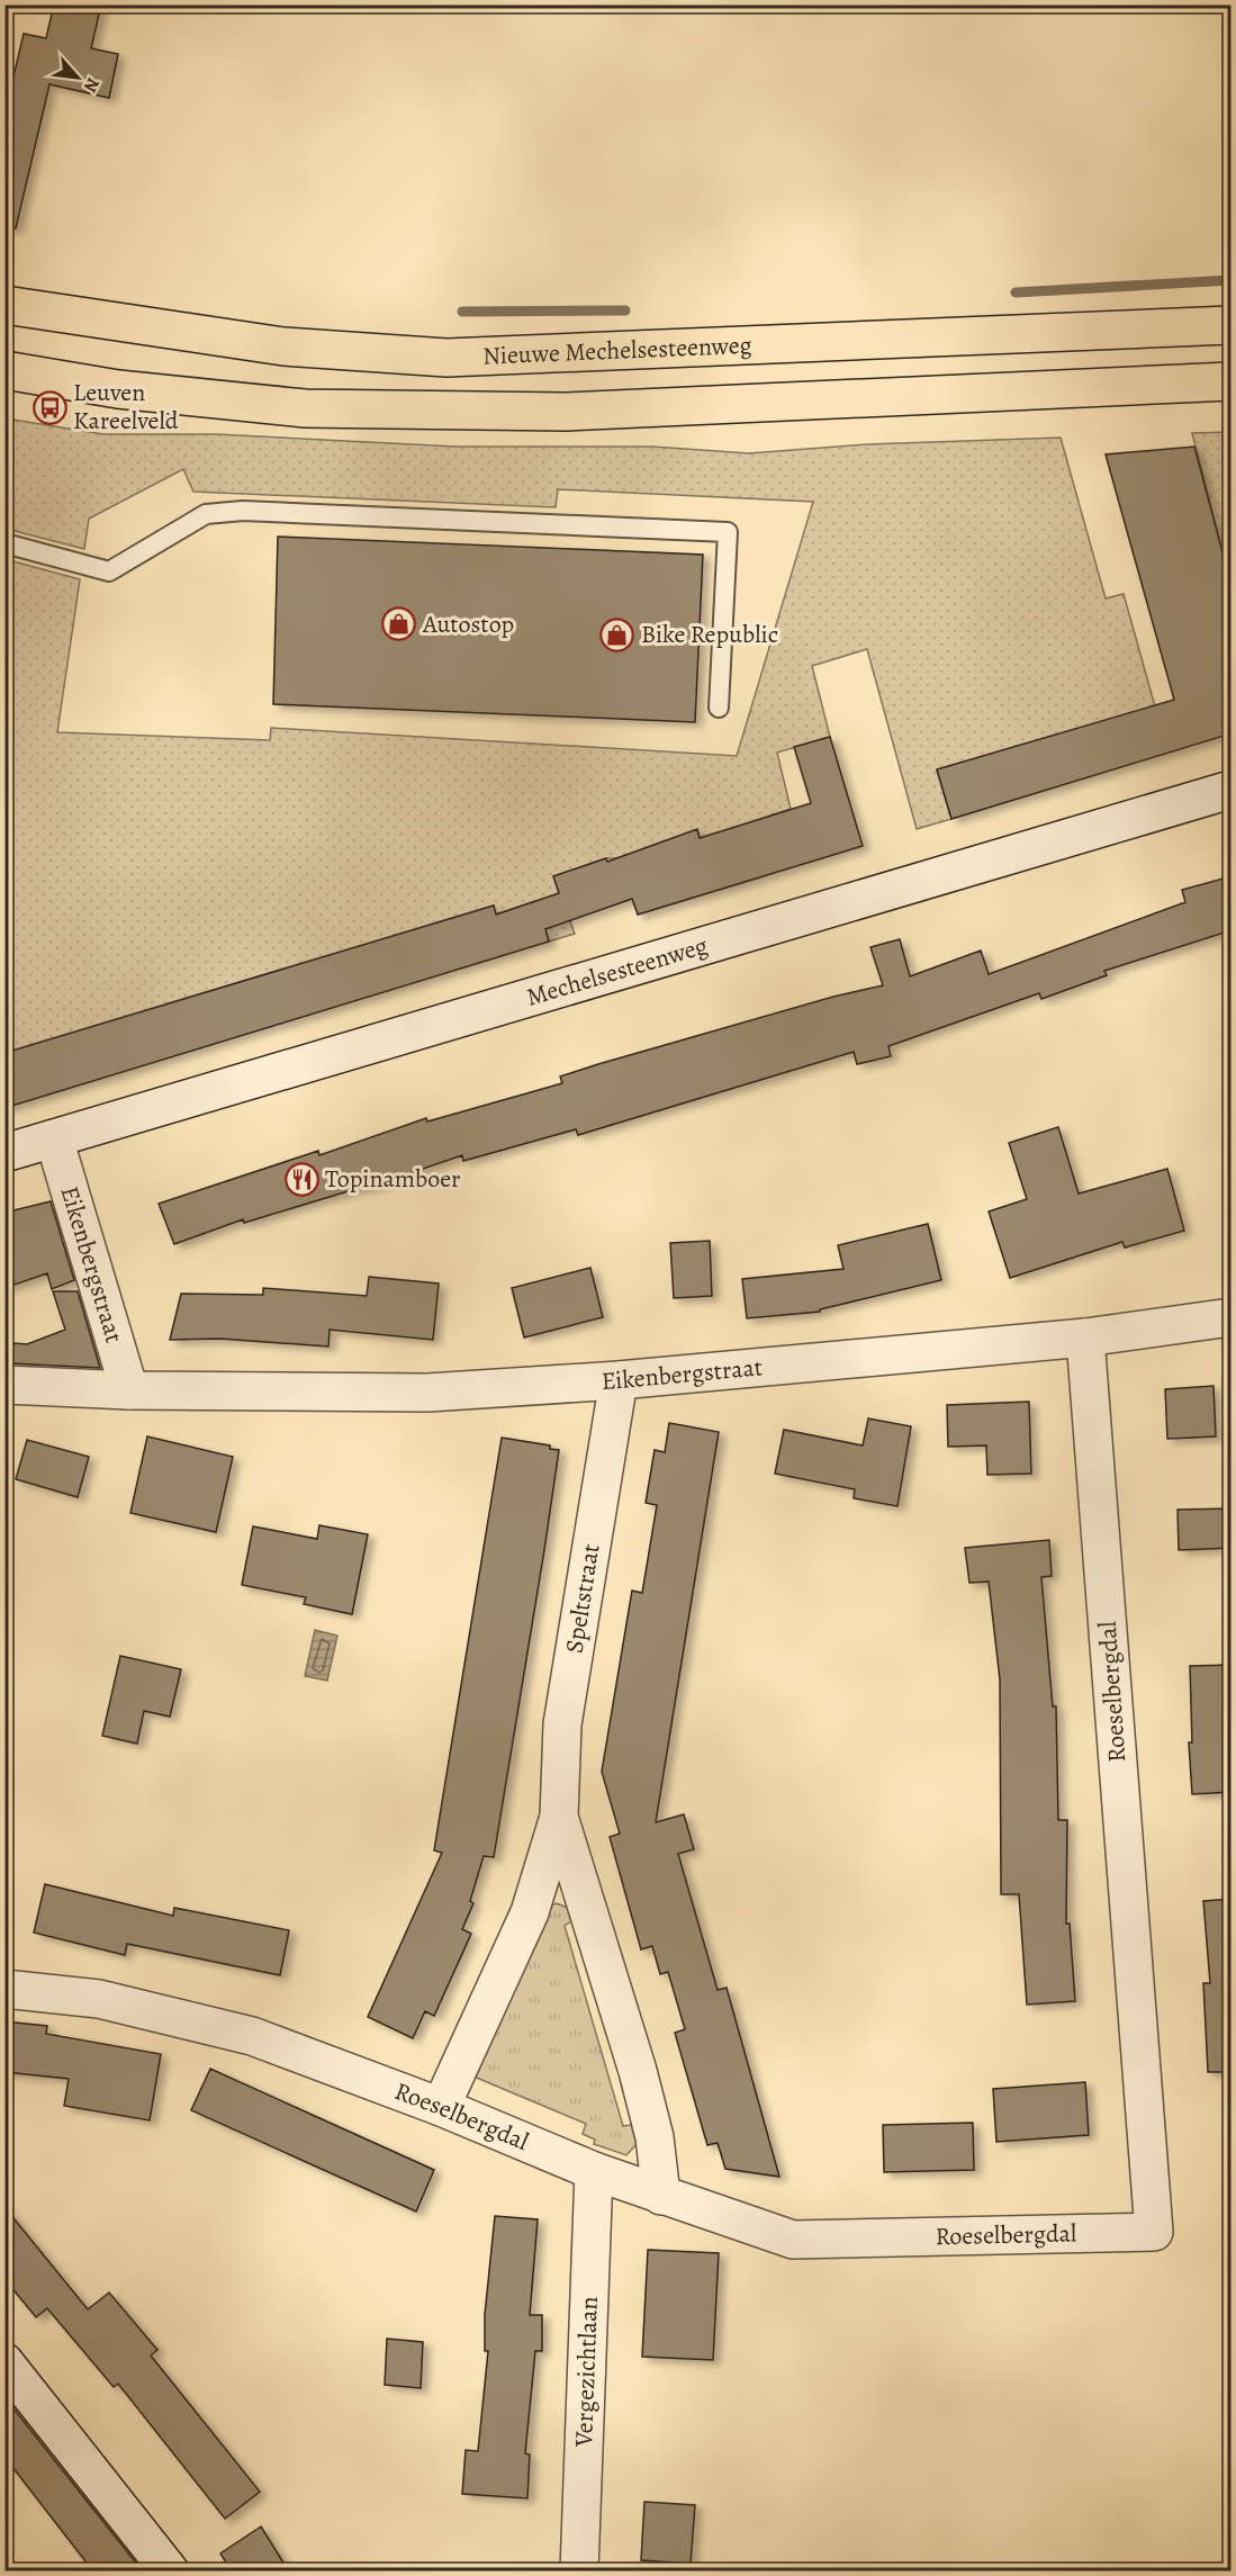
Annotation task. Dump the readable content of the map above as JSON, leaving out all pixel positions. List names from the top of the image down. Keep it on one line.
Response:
{"streets":{"main road":["Nieuwe Mechelsesteenweg"],"street":["Mechelsesteenweg","Eikenbergstraat","Speltstraat","Roeselbergdal","Vergezichtlaan"]},"crossings":[["Mechelsesteenweg","Eikenbergstraat"],["Eikenbergstraat","Speltstraat"],["Eikenbergstraat","Roeselbergdal"],["Speltstraat","Roeselbergdal"],["Roeselbergdal","Vergezichtlaan"]],"places":{"bus stop":["Leuven Kareelveld"],"shop":["Autostop","Bike Republic"],"restaurant":["Topinamboer"]},"north":"bottom right"}
